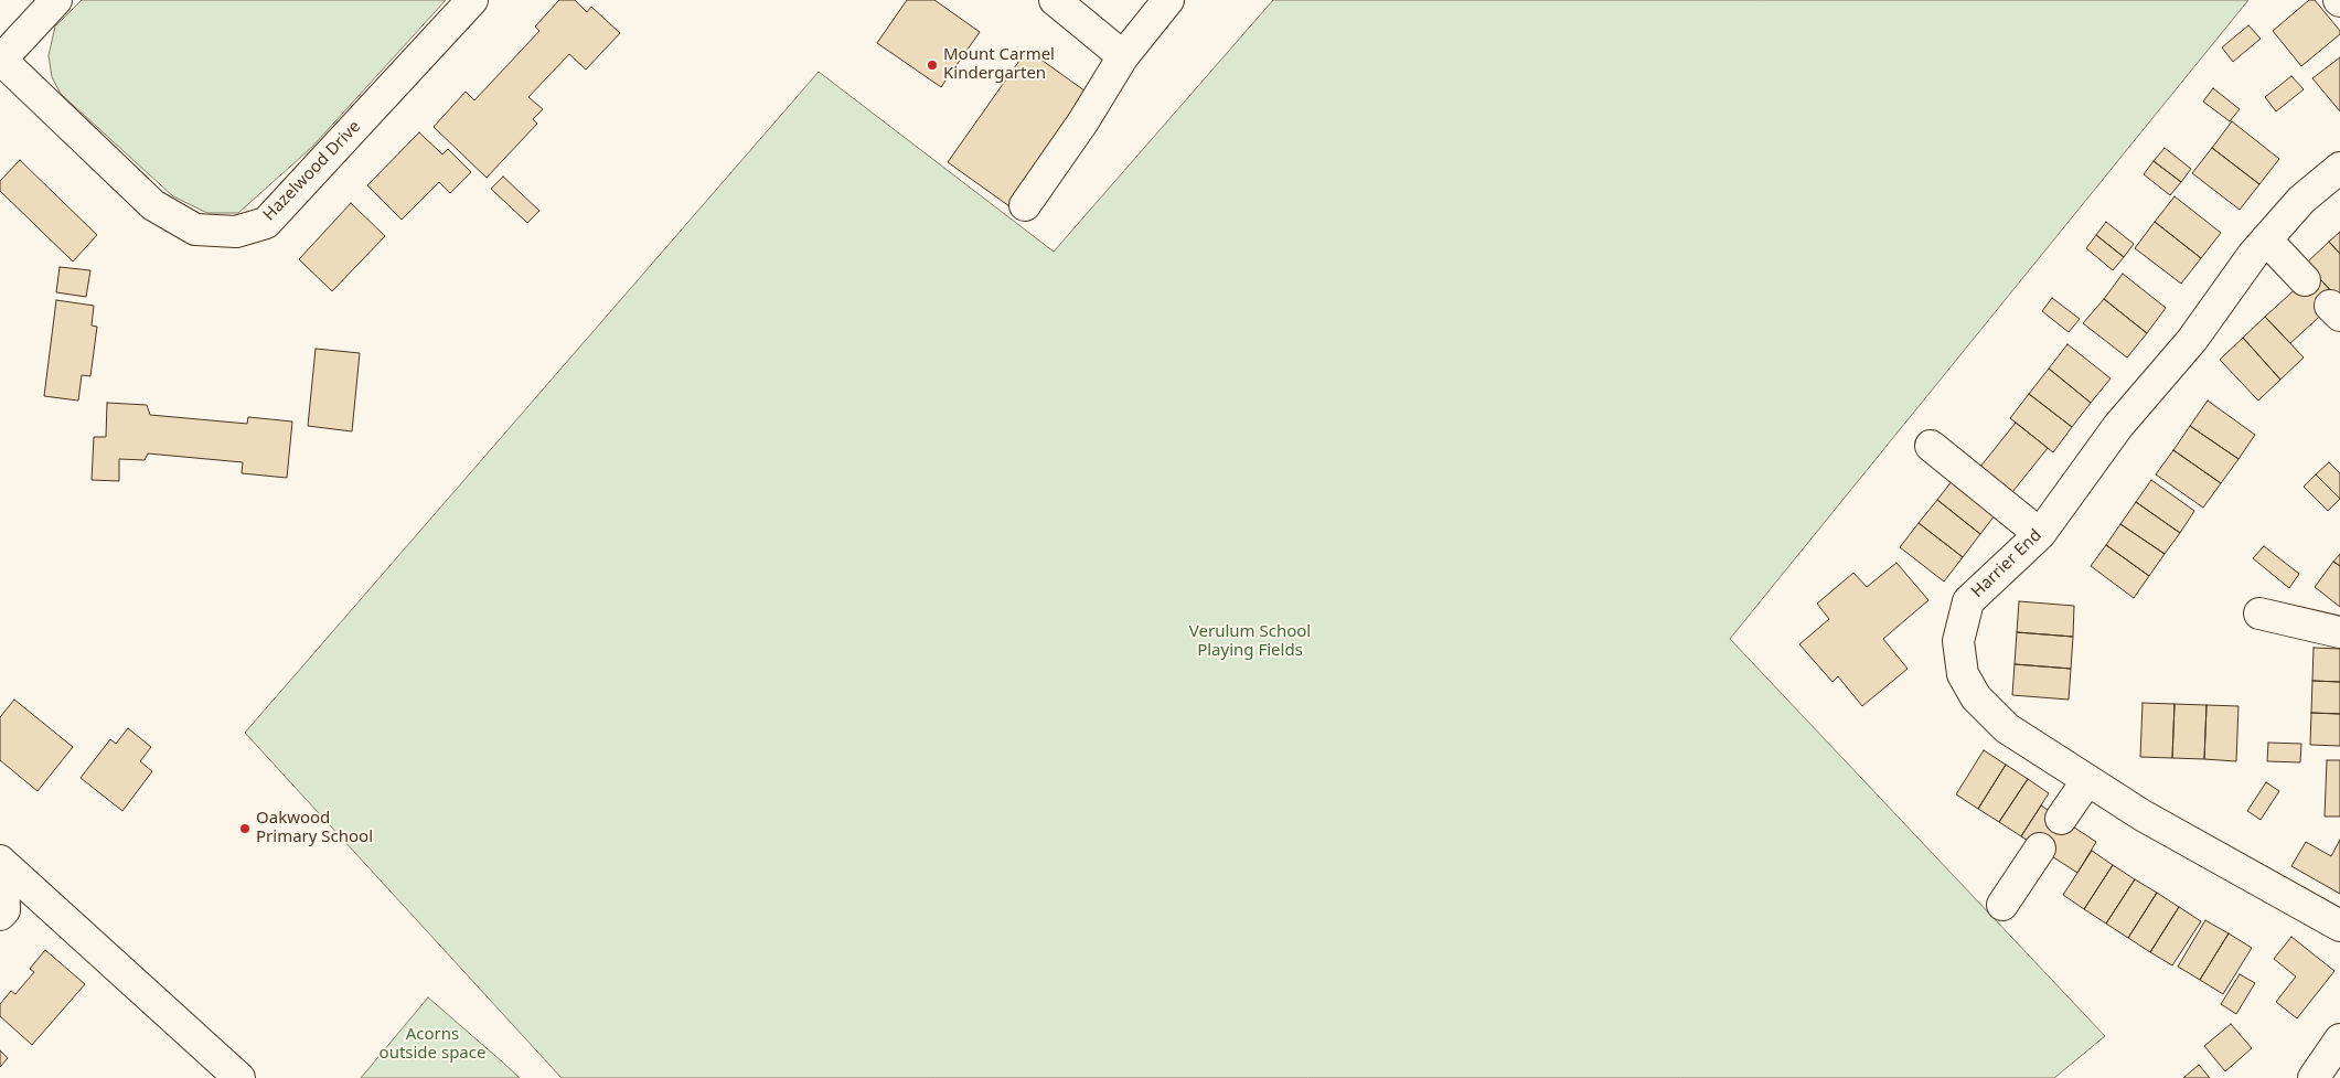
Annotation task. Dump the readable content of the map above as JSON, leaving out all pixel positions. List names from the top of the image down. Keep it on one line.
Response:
{"streets":{"street":["Hazelwood Drive","Harrier End"]},"parks":["Verulum School Playing Fields","Acorns outside space"],"places":["Mount Carmel Kindergarten","Oakwood Primary School"]}
